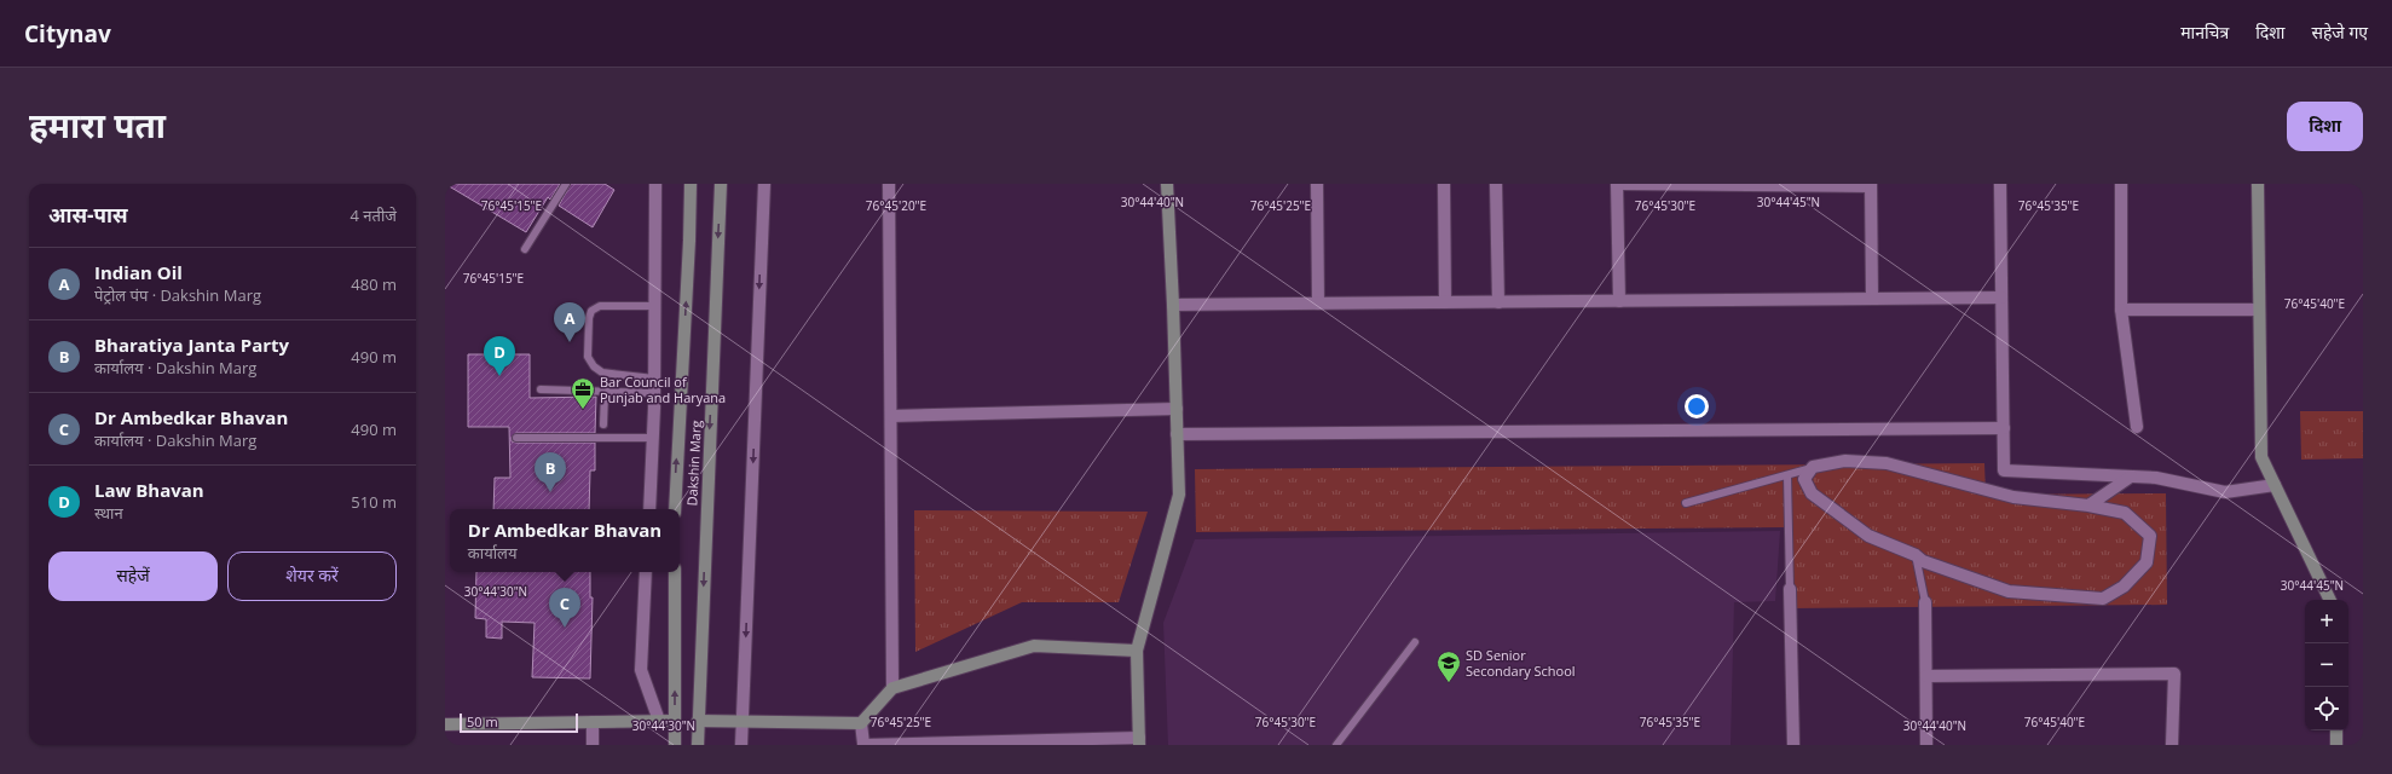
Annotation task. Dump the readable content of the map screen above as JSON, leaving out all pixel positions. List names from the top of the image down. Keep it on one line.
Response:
{"streets":{"street":["Dakshin Marg"]},"places":{"office":["Bar Council of Punjab and Haryana"],"school or university":["SD Senior Secondary School"]},"scale_bar":"50 m","page":{"header":"Citynav","nav":["मानचित्र","दिशा","सहेजे गए"],"title":"हमारा पता","buttons":["दिशा",["सहेजें","शेयर करें"]],"heading":["आस-पास","4 नतीजे"],"list":[{"mark":"A","name":"Indian Oil","note":"पेट्रोल पंप · Dakshin Marg","value":"480 m"},{"mark":"B","name":"Bharatiya Janta Party","note":"कार्यालय · Dakshin Marg","value":"490 m"},{"mark":"C","name":"Dr Ambedkar Bhavan","note":"कार्यालय · Dakshin Marg","value":"490 m"},{"mark":"D","name":"Law Bhavan","note":"स्थान","value":"510 m"}],"pins":["A","D","B","C"],"popup":["Dr Ambedkar Bhavan","कार्यालय"],"map_buttons":["+","−"],"scale":"50 m"},"coordinates":["30°44'40\"N","30°44'45\"N","76°45'15\"E","76°45'20\"E","76°45'25\"E","76°45'30\"E","76°45'35\"E","76°45'40\"E","30°44'30\"N"]}
